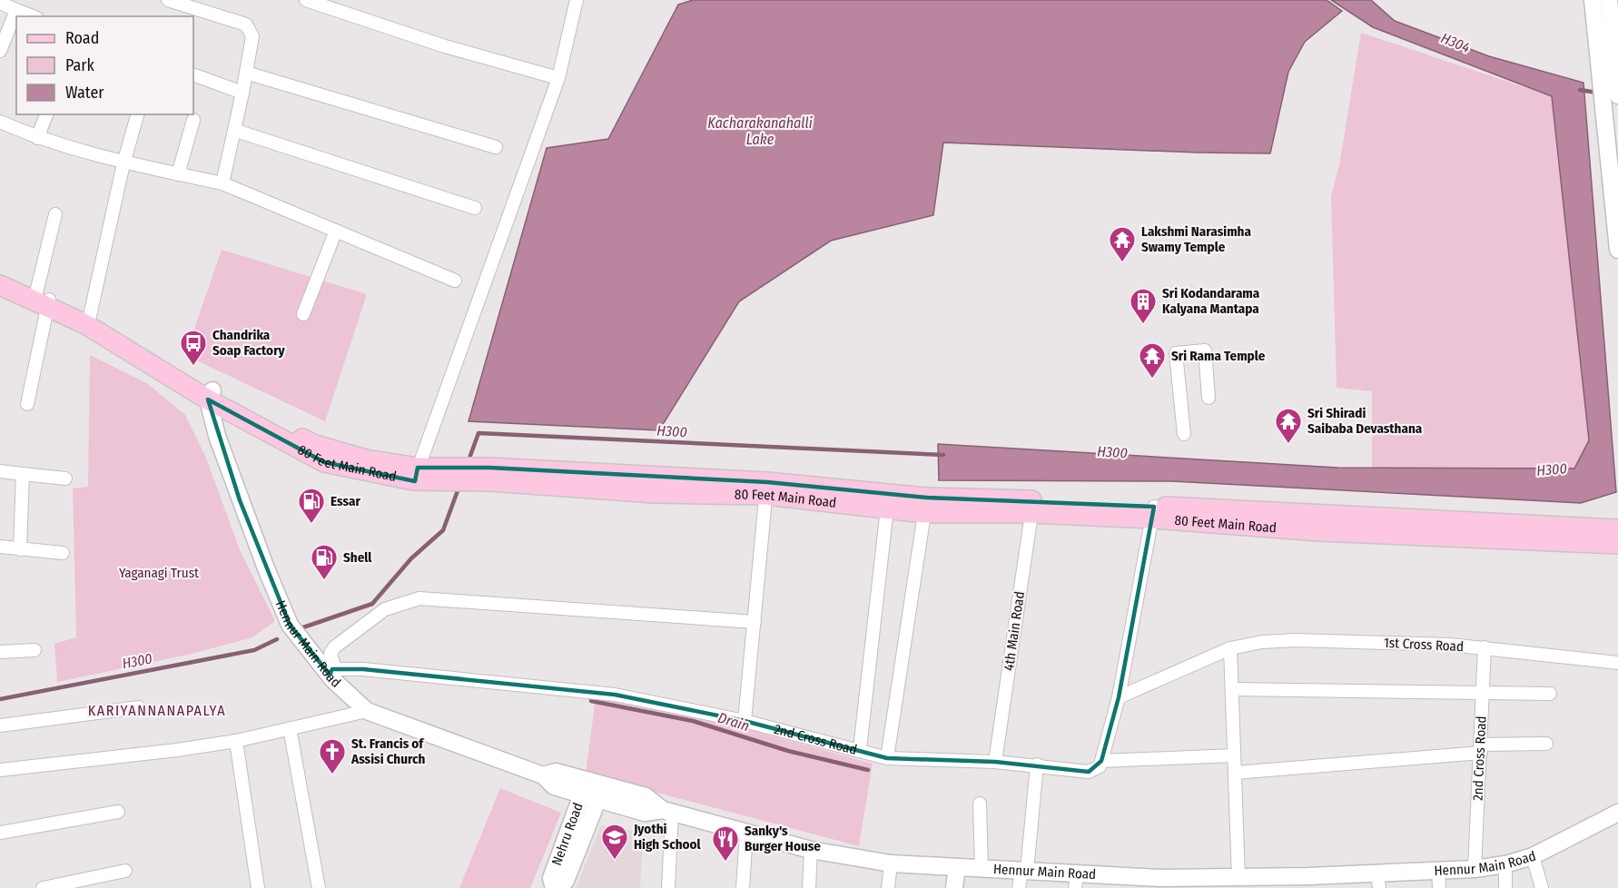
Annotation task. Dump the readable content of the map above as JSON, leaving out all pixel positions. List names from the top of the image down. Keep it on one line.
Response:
{"streets":{"main road":["80 Feet Main Road","Hennur Main Road","Nehru Road"],"street":["4th Main Road","1st Cross Road","2nd Cross Road"]},"crossings":[["80 Feet Main Road","4th Main Road"],["80 Feet Main Road","Hennur Main Road"],["4th Main Road","2nd Cross Road"],["Hennur Main Road","2nd Cross Road"],["Hennur Main Road","Nehru Road"],["1st Cross Road","2nd Cross Road"]],"districts":["KARIYANNANAPALYA"],"water":["H304","Kacharakanahalli Lake","H300","Drain"],"parks":["Yaganagi Trust"],"places":{"temple":["Lakshmi Narasimha Swamy Temple","Sri Rama Temple","Sri Shiradi Saibaba Devasthana"],"building":["Sri Kodandarama Kalyana Mantapa"],"bus stop":["Chandrika Soap Factory"],"fuel station":["Essar","Shell"],"church":["St. Francis of Assisi Church"],"school or university":["Jyothi High School"],"restaurant":["Sanky's Burger House"]},"legend":["Road","Park","Water"]}
